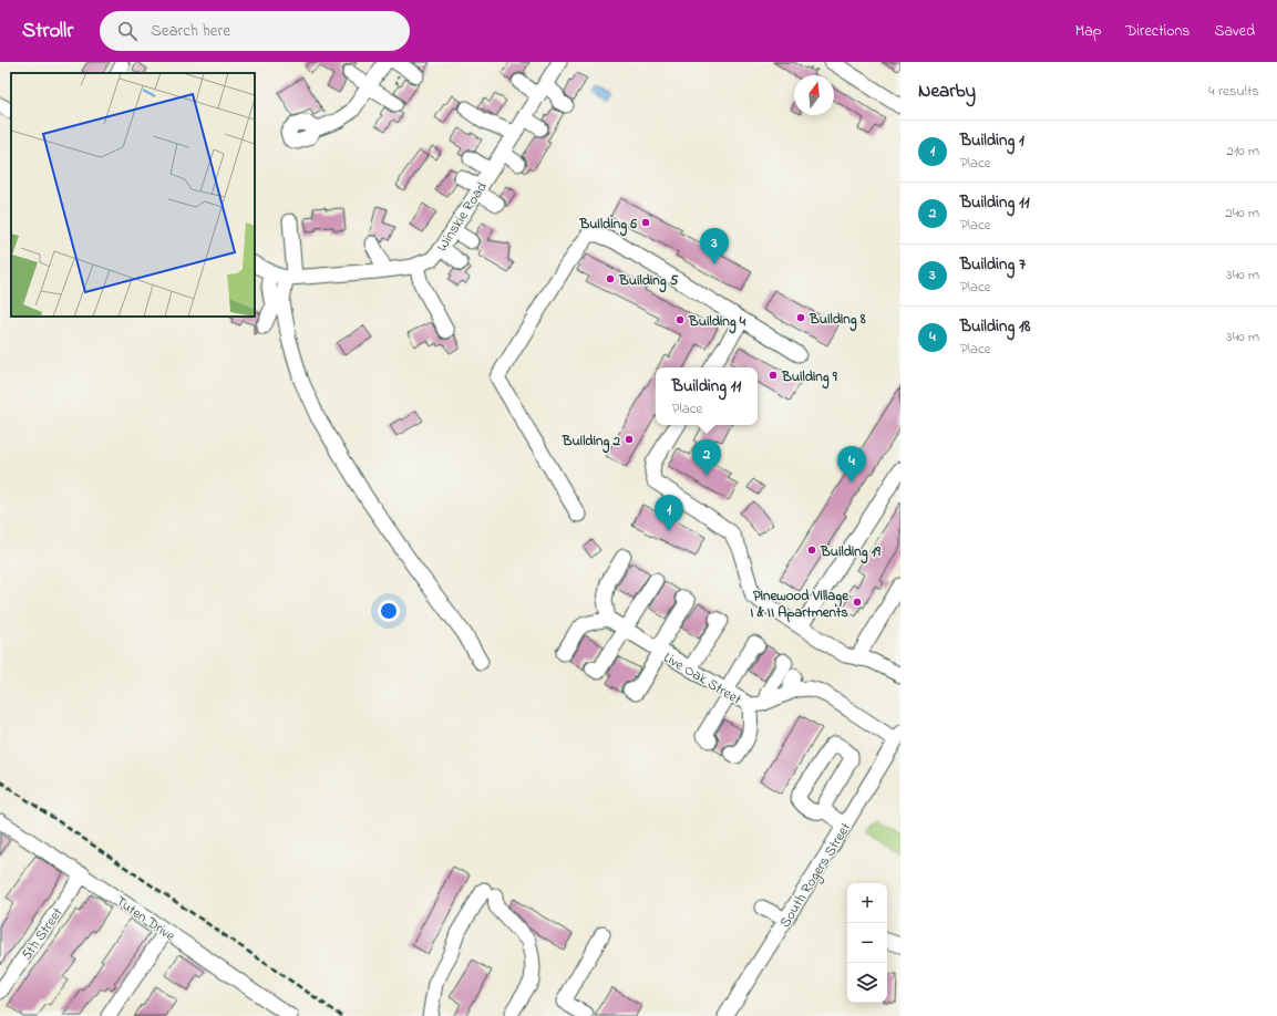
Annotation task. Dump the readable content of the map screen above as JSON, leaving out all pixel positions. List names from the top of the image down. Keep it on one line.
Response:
{"streets":{"street":["Winskie Road","Live Oak Street","South Rogers Street","Tuten Drive","5th Street"]},"crossings":[["Live Oak Street","South Rogers Street"],["Tuten Drive","5th Street"]],"places":["Building 6","Building 5","Building 8","Building 4","Building 9","Building 2","Building 19","Pinewood Village I & II Apartments"],"north":"top","page":{"header":"Strollr","search":"Search here","nav":["Map","Directions","Saved"],"heading":["Nearby","4 results"],"list":[{"mark":"1","name":"Building 1","note":"Place","value":"210 m"},{"mark":"2","name":"Building 11","note":"Place","value":"240 m"},{"mark":"3","name":"Building 7","note":"Place","value":"340 m"},{"mark":"4","name":"Building 18","note":"Place","value":"340 m"}],"pins":["3","2","4","1"],"popup":["Building 11","Place"],"map_buttons":["+","−"]}}
